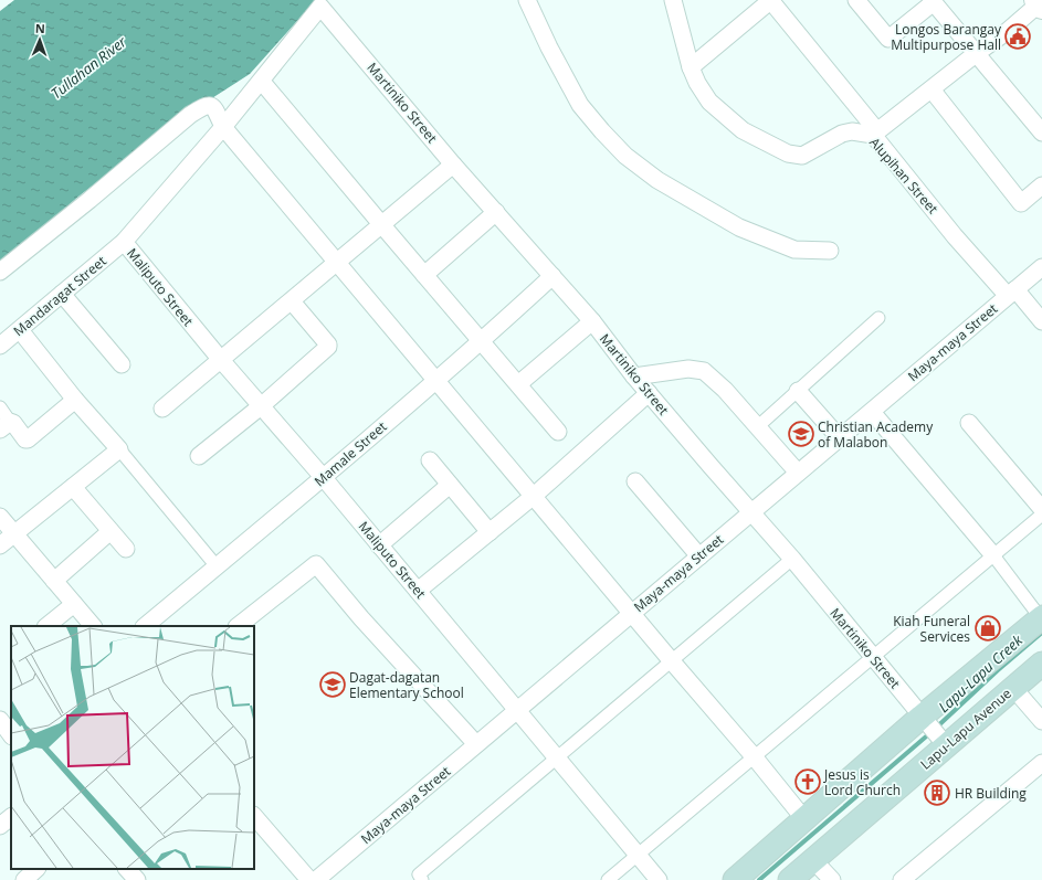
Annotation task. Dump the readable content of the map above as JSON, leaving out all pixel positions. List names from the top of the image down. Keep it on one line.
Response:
{"streets":{"main road":["Lapu-Lapu Avenue"],"street":["Martiniko Street","Alupihan Street","Maliputo Street","Mandaragat Street","Maya-maya Street","Mamale Street"]},"crossings":[["Martiniko Street","Mandaragat Street"],["Martiniko Street","Maya-maya Street"],["Martiniko Street","Mamale Street"],["Martiniko Street","Lapu-Lapu Avenue"],["Alupihan Street","Maya-maya Street"],["Maliputo Street","Mandaragat Street"],["Maliputo Street","Maya-maya Street"],["Maliputo Street","Mamale Street"]],"water":["Tullahan River","Lapu-Lapu Creek"],"places":{"public building":["Longos Barangay Multipurpose Hall"],"school or university":["Christian Academy of Malabon","Dagat-dagatan Elementary School"],"shop":["Kiah Funeral Services"],"church":["Jesus is Lord Church"],"building":["HR Building"]},"north":"top"}
